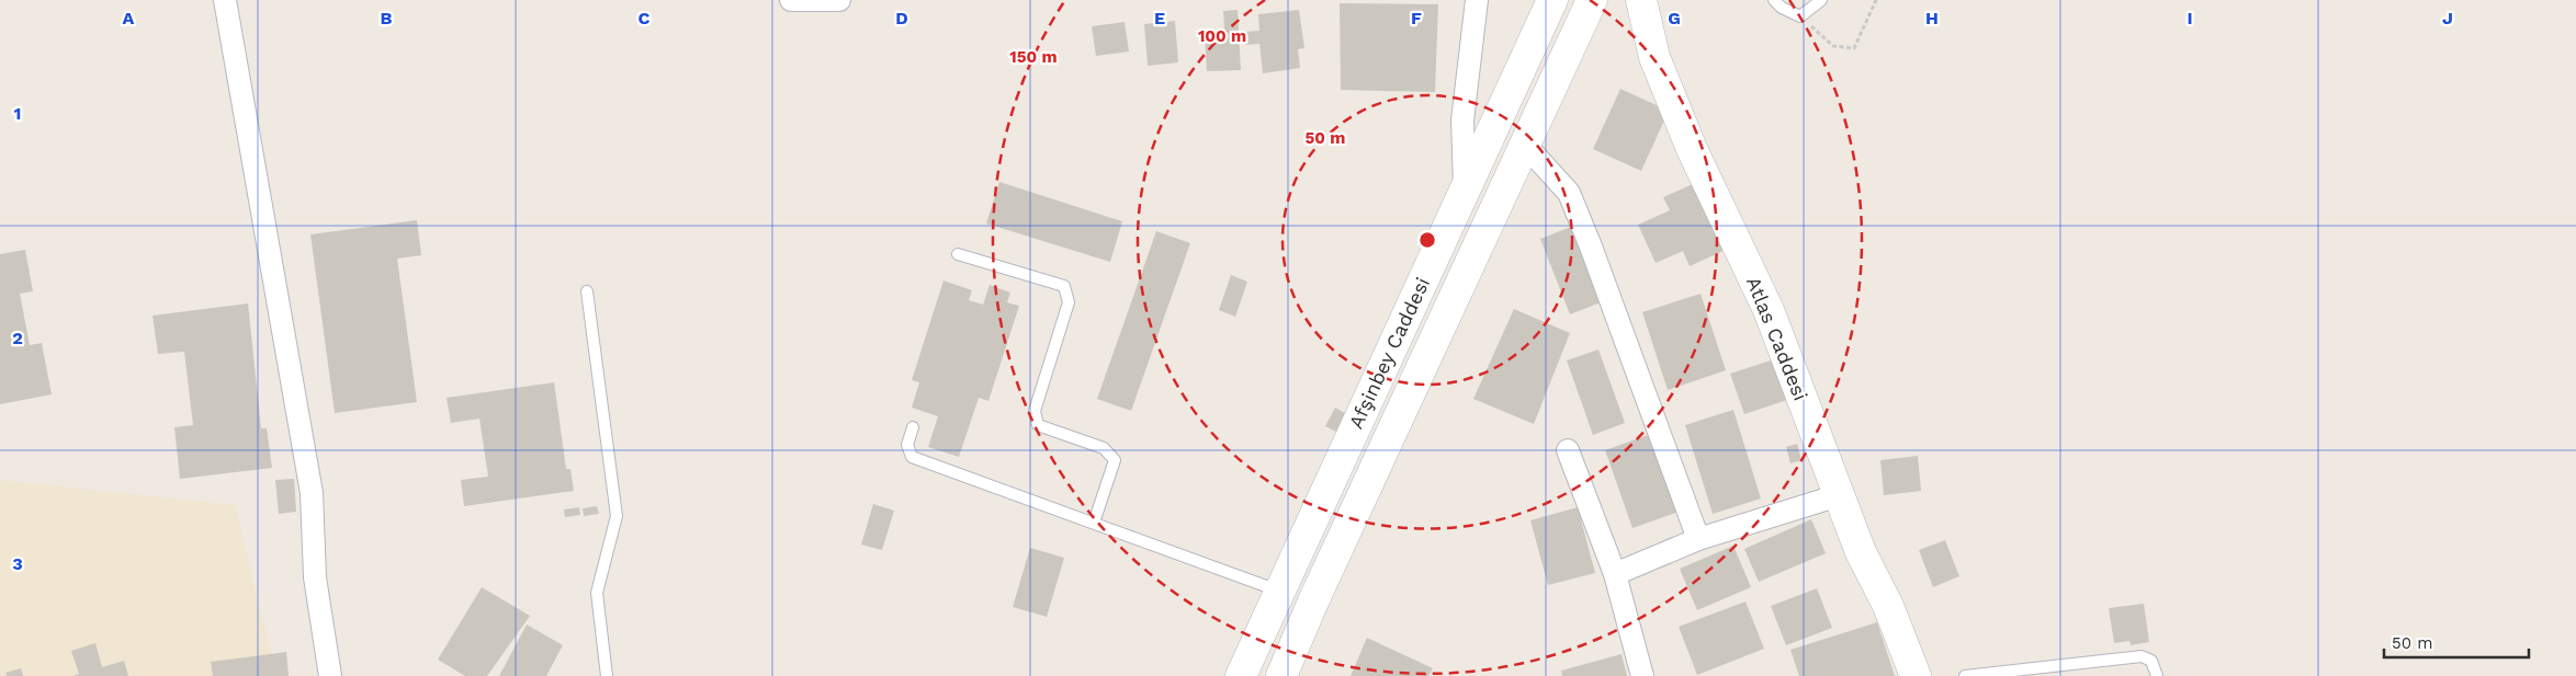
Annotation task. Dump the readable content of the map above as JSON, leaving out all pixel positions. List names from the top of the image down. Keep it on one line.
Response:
{"streets":{"main road":["Atlas Caddesi","Afşinbey Caddesi"]},"scale_bar":"50 m","grid":{"columns":["A","B","C","D","E","F","G","H","I","J"],"rows":["1","2","3"]},"rings":["100 m","150 m","50 m"]}
